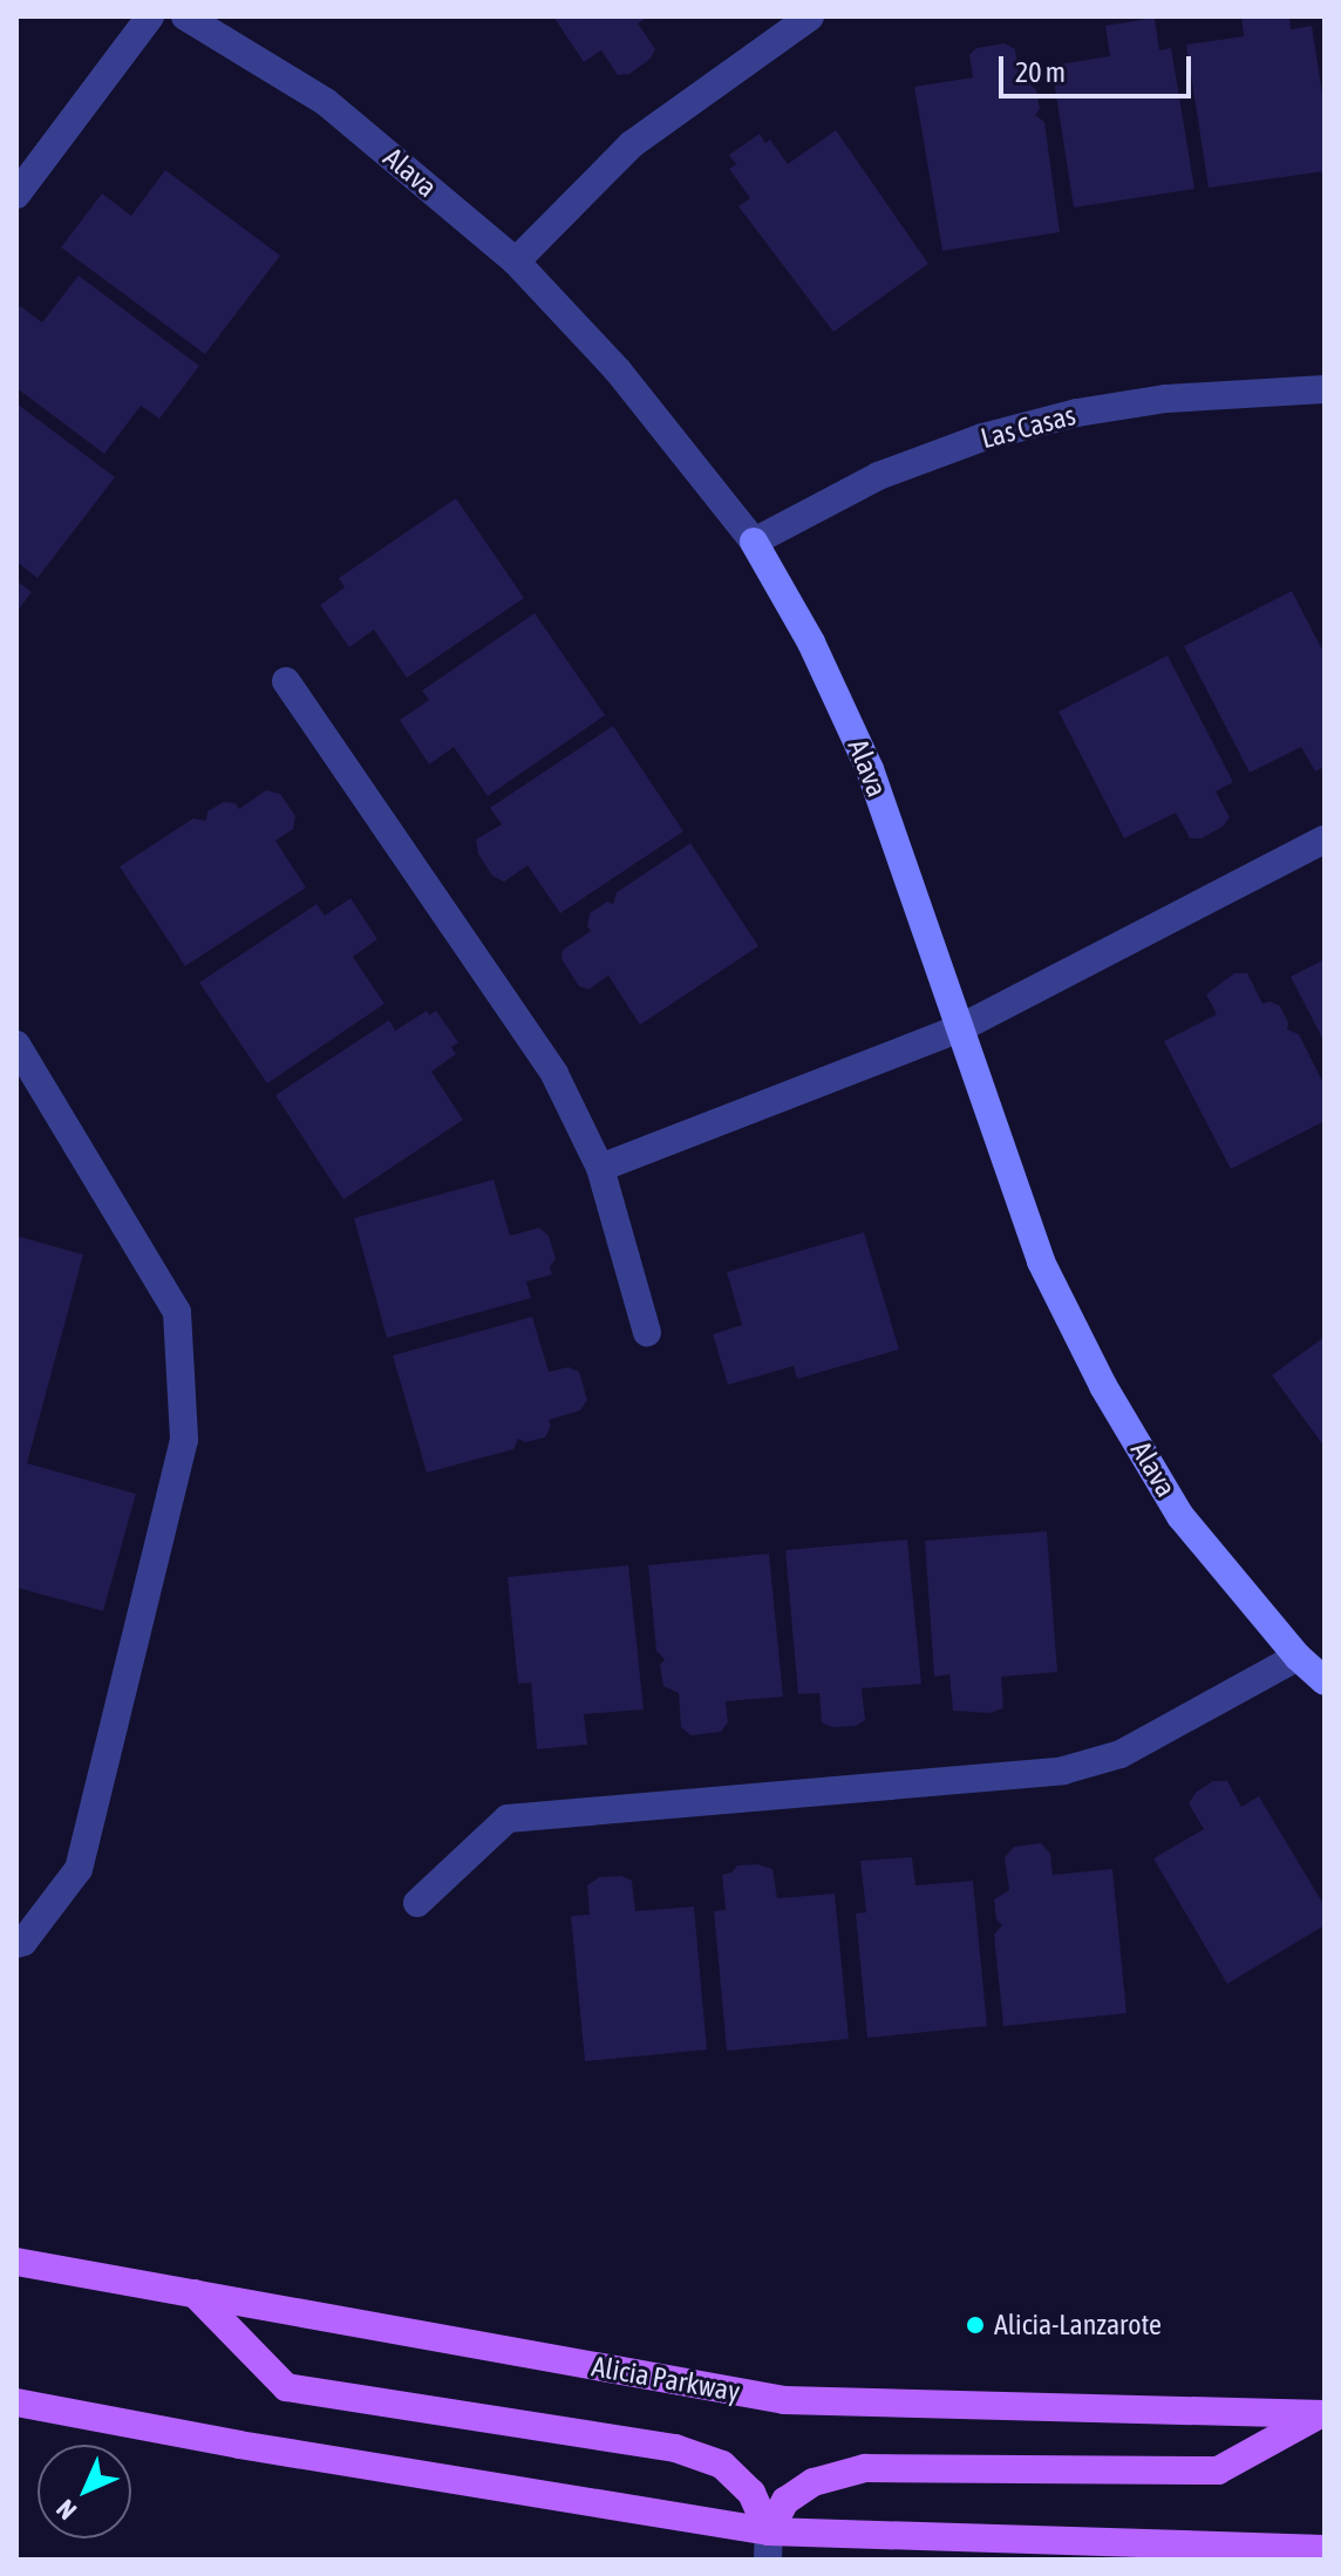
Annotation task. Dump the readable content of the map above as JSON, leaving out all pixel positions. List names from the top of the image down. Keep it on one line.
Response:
{"streets":{"main road":["Alicia Parkway"],"street":["Alava","Las Casas"]},"crossings":[["Alava","Las Casas"]],"places":["Alicia-Lanzarote"],"scale_bar":"20 m","north":"bottom left"}
